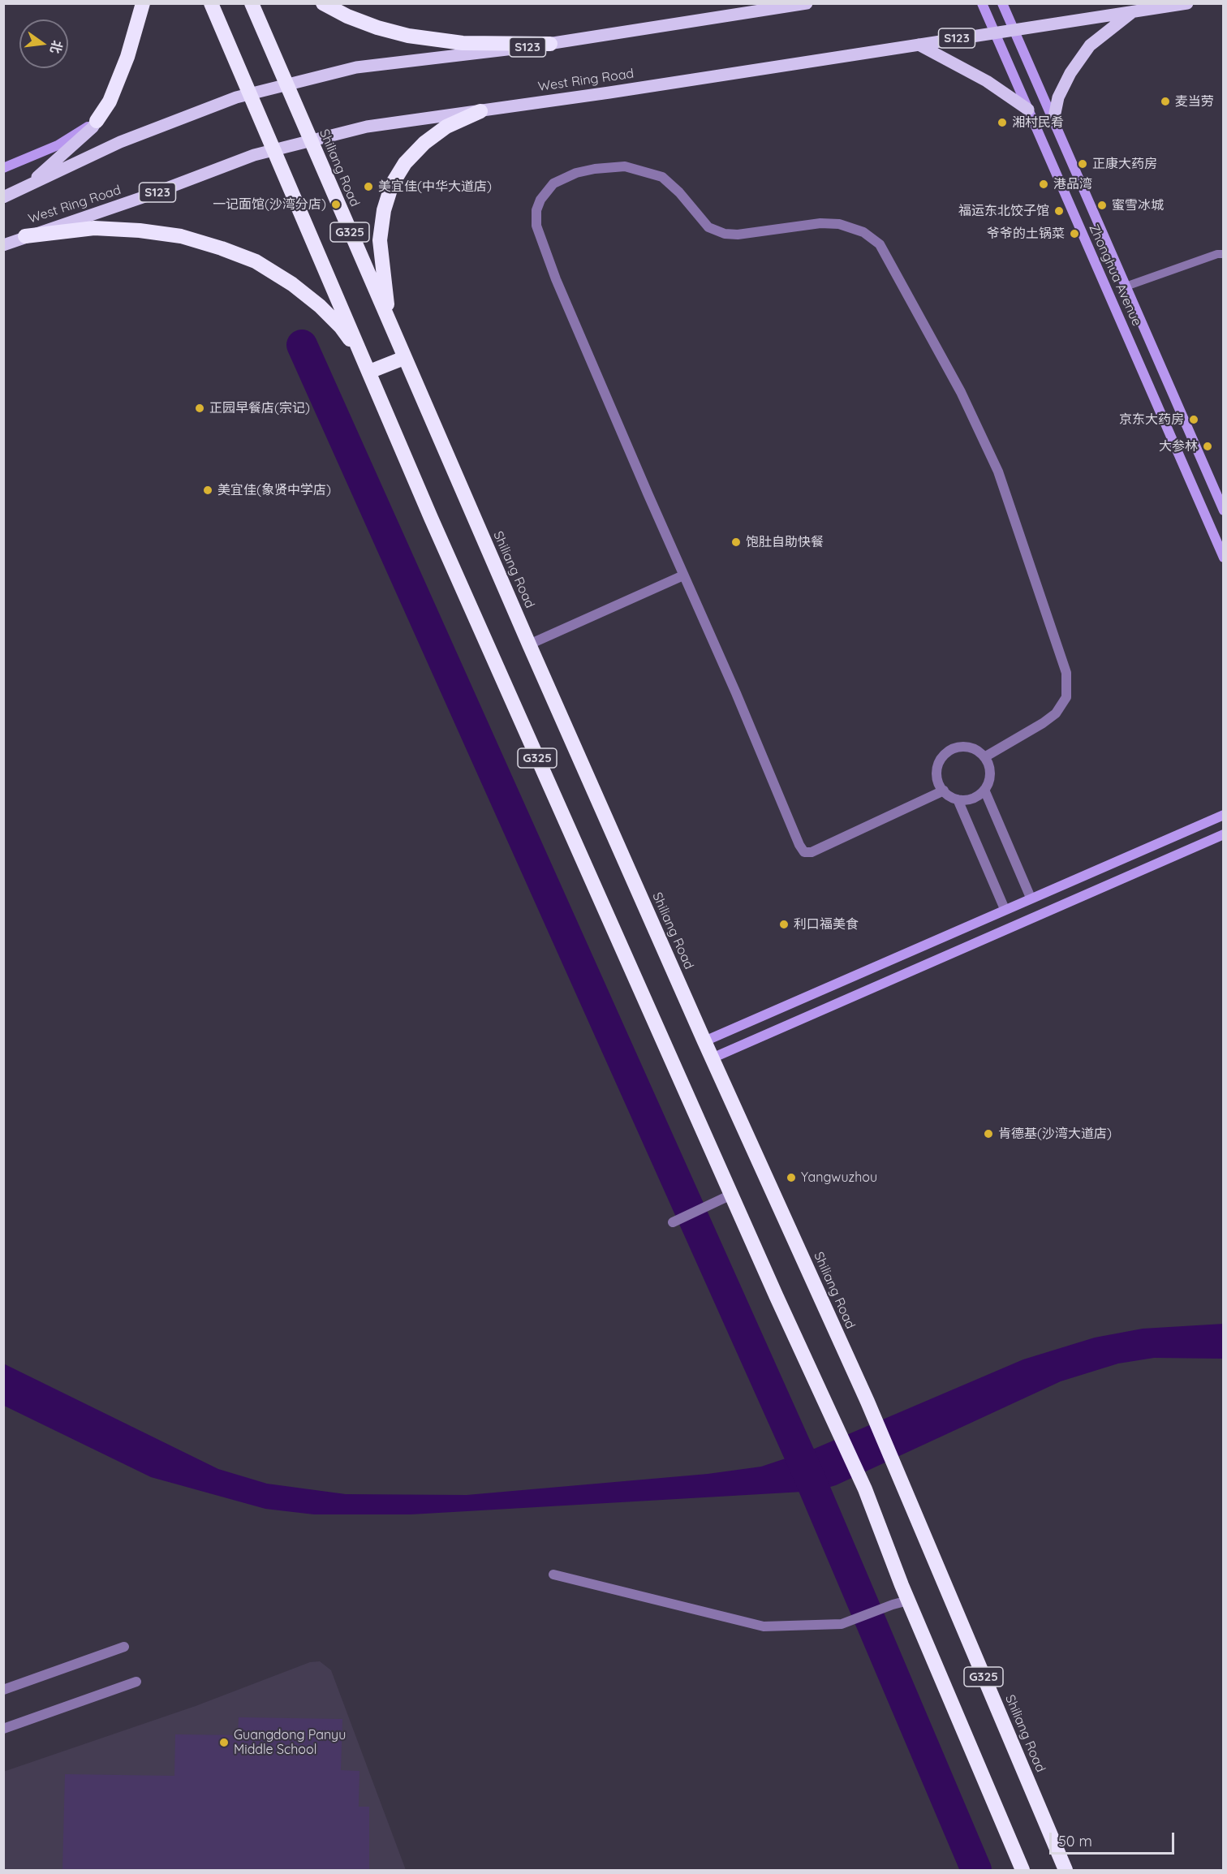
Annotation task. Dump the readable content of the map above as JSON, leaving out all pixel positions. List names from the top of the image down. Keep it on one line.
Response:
{"streets":{"highway":["Shiliang Road","G325"],"main road":["S123","West Ring Road"],"street":["Zhonghua Avenue"]},"crossings":[["S123","Shiliang Road"],["S123","G325"],["West Ring Road","Shiliang Road"],["West Ring Road","G325"],["West Ring Road","Zhonghua Avenue"]],"places":["麦当劳","湘村民肴","正康大药房","港品湾","美宜佳(中华大道店)","一记面馆(沙湾分店)","蜜雪冰城","福运东北饺子馆","爷爷的土锅菜","正园早餐店(宗记)","京东大药房","大参林","美宜佳(象贤中学店)","饱肚自助快餐","利口福美食","肯德基(沙湾大道店)","Yangwuzhou","Guangdong Panyu Middle School"],"scale_bar":"50 m","north":"right"}
